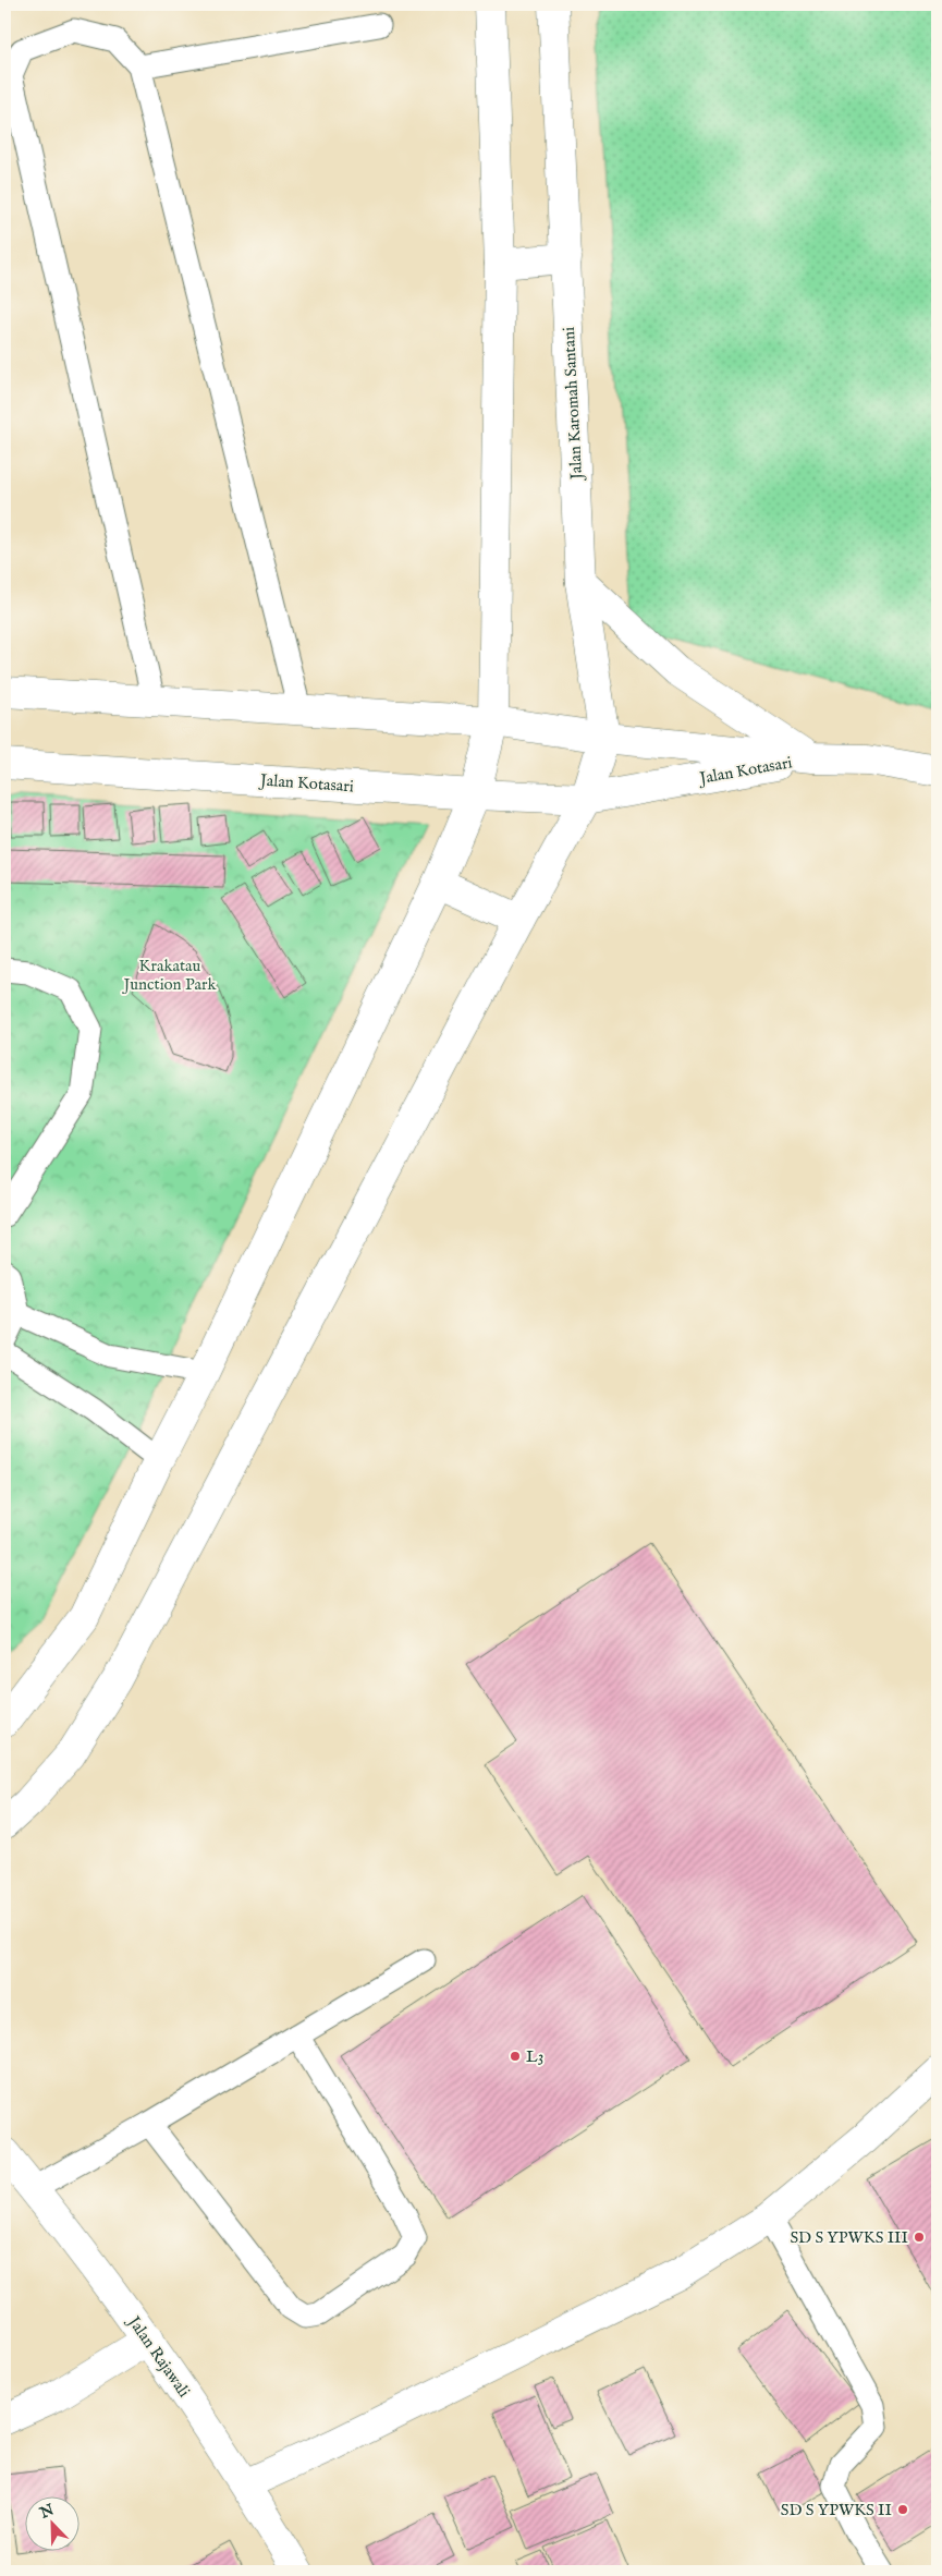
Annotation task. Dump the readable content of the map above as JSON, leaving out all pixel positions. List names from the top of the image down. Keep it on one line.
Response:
{"streets":{"street":["Jalan Karomah Santani","Jalan Kotasari","Jalan Rajawali"]},"crossings":[["Jalan Karomah Santani","Jalan Kotasari"]],"parks":["Krakatau Junction Park"],"places":["L3","SD S YPWKS III","SD S YPWKS II"],"north":"top left"}
